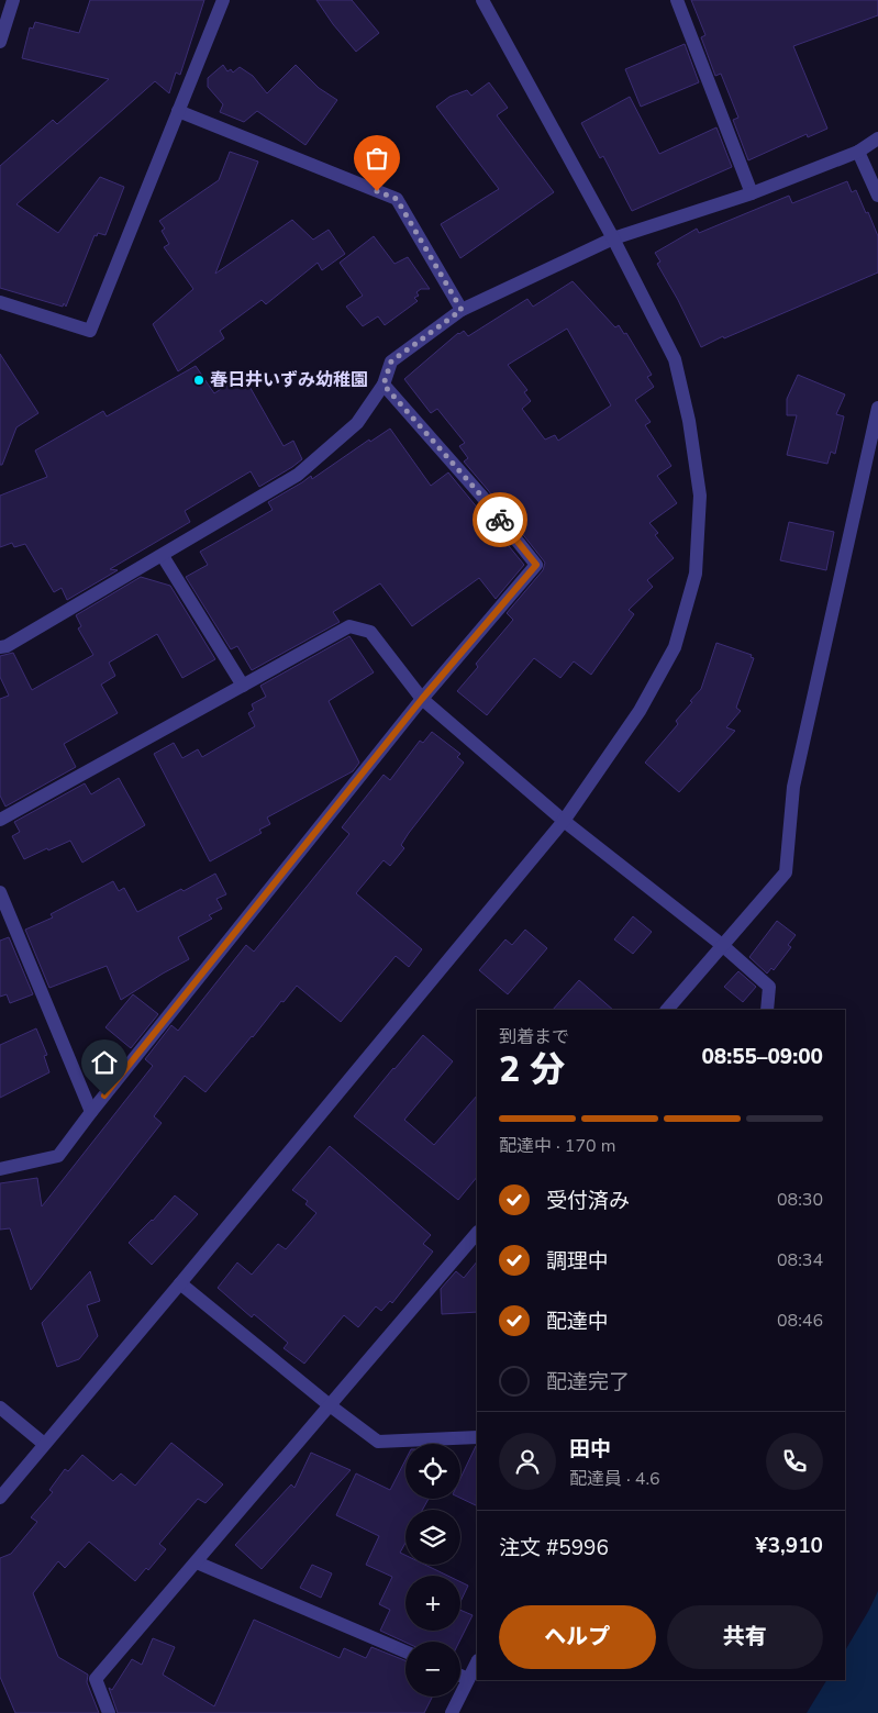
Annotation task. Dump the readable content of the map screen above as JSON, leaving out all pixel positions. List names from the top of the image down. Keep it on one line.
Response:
{"places":["春日井いずみ幼稚園"],"page":{"heading":["2 分","到着まで","08:55–09:00"],"panel":["田中","配達員 · 4.6","注文 #5996","¥3,910"],"bar":"配達中 · 170 m","list":[["受付済み","08:30"],["調理中","08:34"],["配達中","08:46"],"配達完了"],"map_buttons":["+","−"],"buttons":["ヘルプ","共有"]}}
